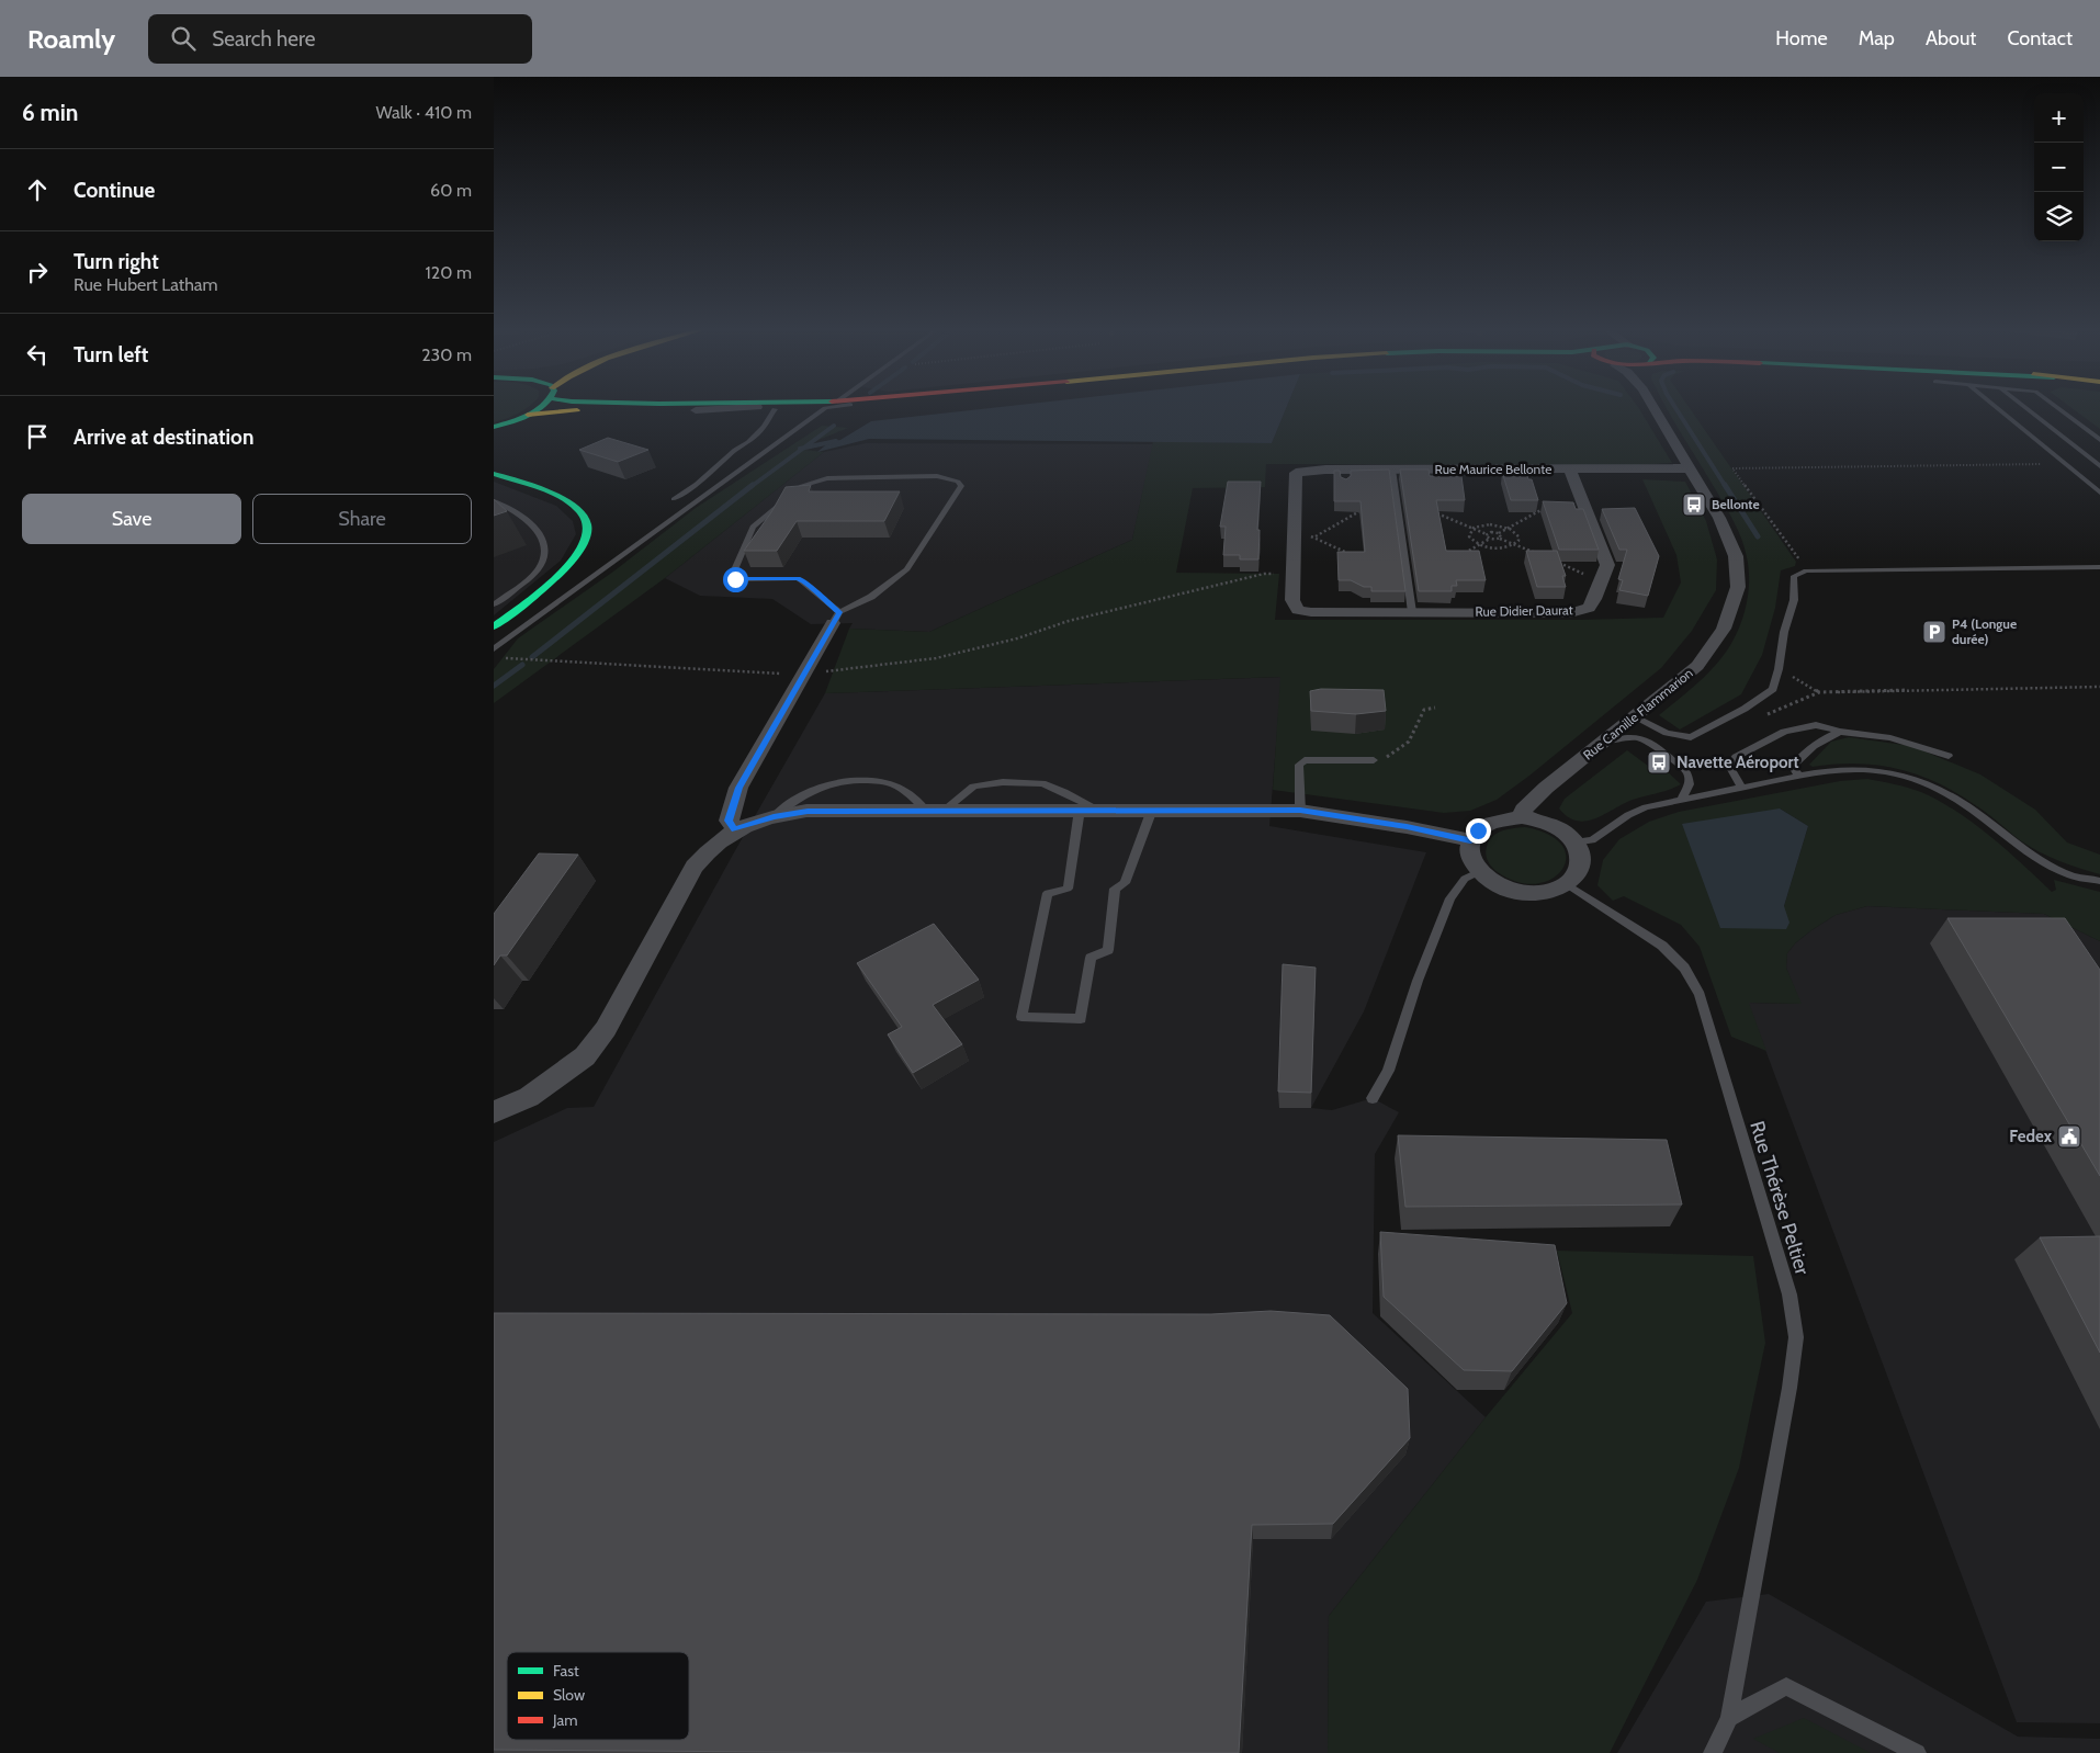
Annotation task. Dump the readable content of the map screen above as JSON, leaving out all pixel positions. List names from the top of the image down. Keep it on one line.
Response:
{"streets":{"street":["Rue Maurice Bellonte","Rue Didier Daurat","Rue Camille Flammarion"],"lane":["Rue Thérèse Peltier"]},"crossings":[["Rue Maurice Bellonte","Rue Didier Daurat"],["Rue Maurice Bellonte","Rue Camille Flammarion"],["Rue Camille Flammarion","Rue Thérèse Peltier"]],"places":{"bus stop":["Bellonte","Navette Aéroport"],"parking":["P4 (Longue durée)"],"public building":["Fedex"]},"legend":["Fast","Slow","Jam"],"page":{"header":"Roamly","search":"Search here","nav":["Home","Map","About","Contact"],"heading":["6 min","Walk · 410 m"],"map_buttons":["+","−"],"list":[["Continue","60 m"],["Turn right","Rue Hubert Latham","120 m"],["Turn left","230 m"],"Arrive at destination"],"buttons":["Save","Share"]}}
